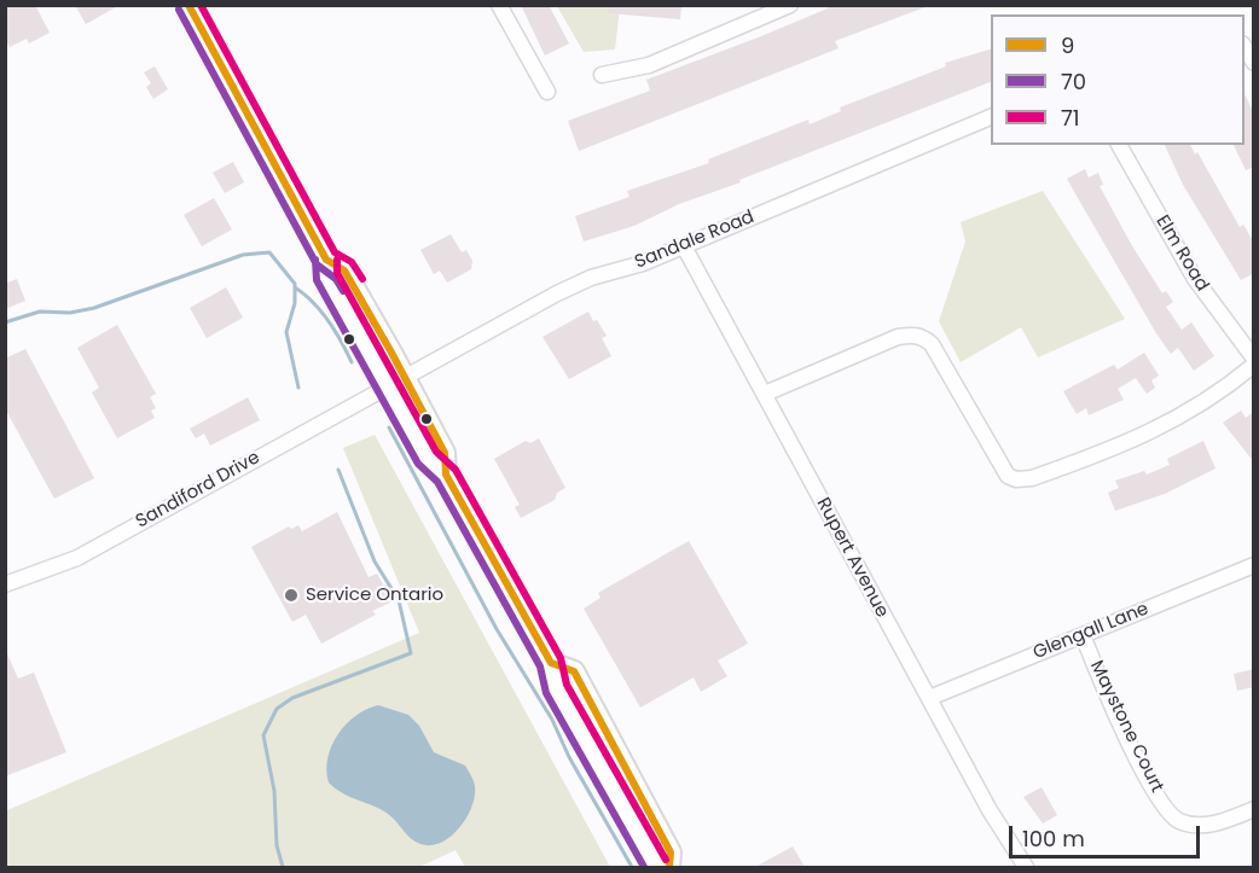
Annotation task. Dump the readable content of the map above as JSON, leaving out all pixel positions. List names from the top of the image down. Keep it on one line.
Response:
{"streets":{"street":["Sandale Road","Elm Road","Sandiford Drive","Rupert Avenue","Glengall Lane","Maystone Court"]},"crossings":[["Sandale Road","Sandiford Drive"],["Sandale Road","Rupert Avenue"],["Rupert Avenue","Glengall Lane"],["Glengall Lane","Maystone Court"]],"places":["Service Ontario"],"lines":["transit line 9","transit line 71","transit line 70"],"legend":["9","70","71"],"scale_bar":"100 m"}
